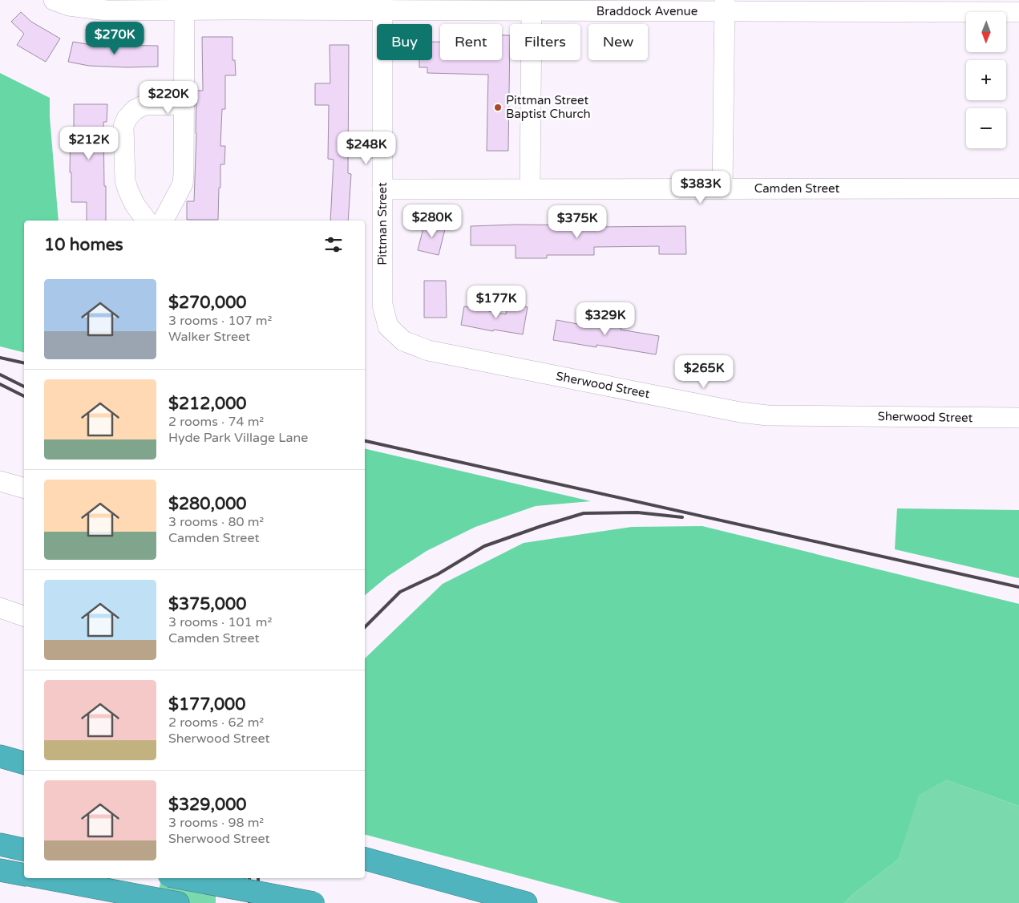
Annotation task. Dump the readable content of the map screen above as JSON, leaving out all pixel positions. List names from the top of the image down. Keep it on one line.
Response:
{"streets":{"street":["Braddock Avenue","Camden Street","Pittman Street","Sherwood Street"]},"crossings":[["Braddock Avenue","Pittman Street"],["Camden Street","Pittman Street"],["Pittman Street","Sherwood Street"]],"places":["Pittman Street Baptist Church"],"north":"bottom","page":{"map_buttons":["+","−"],"price":["$270K","$220K","$212K","$248K","$383K","$280K","$375K","$177K","$329K","$265K"],"chip":["Buy","Rent","Filters","New"],"heading":"10 homes","list":[{"name":"$270,000","note":"3 rooms · 107 m² · Walker Street"},{"name":"$212,000","note":"2 rooms · 74 m² · Hyde Park Village Lane"},{"name":"$280,000","note":"3 rooms · 80 m² · Camden Street"},{"name":"$375,000","note":"3 rooms · 101 m² · Camden Street"},{"name":"$177,000","note":"2 rooms · 62 m² · Sherwood Street"},{"name":"$329,000","note":"3 rooms · 98 m² · Sherwood Street"}]}}
